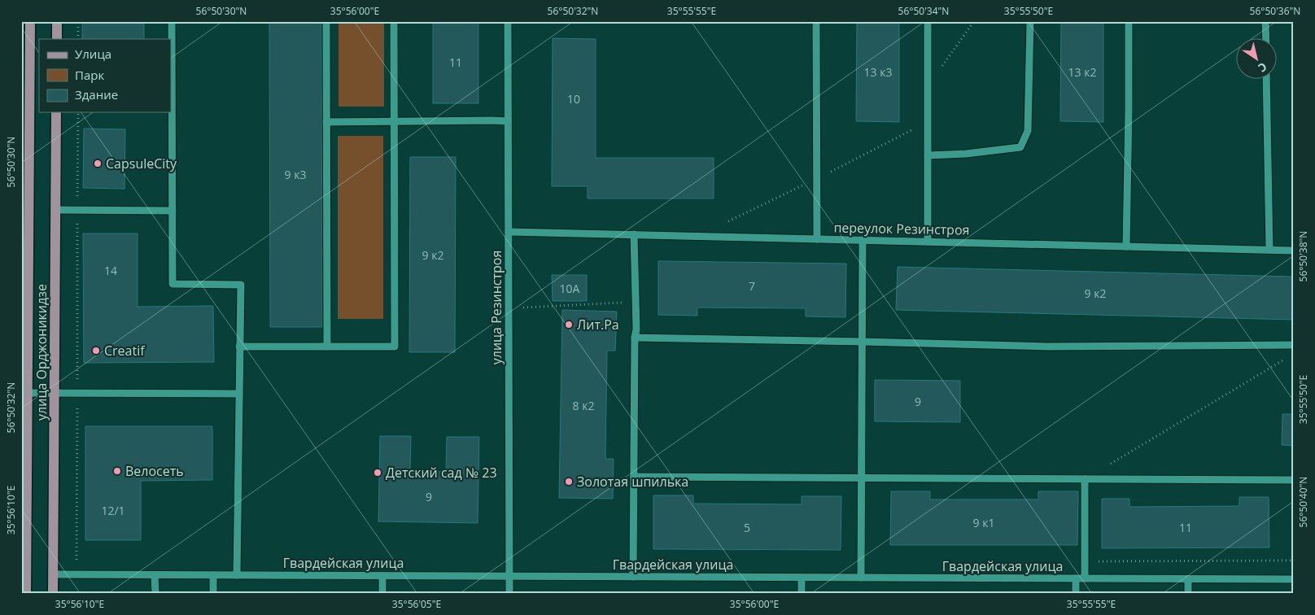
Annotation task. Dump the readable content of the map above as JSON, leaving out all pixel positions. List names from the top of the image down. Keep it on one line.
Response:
{"streets":{"main road":["улица Орджоникидзе"],"street":["переулок Резинстроя","улица Резинстроя","Гвардейская улица"]},"crossings":[["переулок Резинстроя","улица Резинстроя"],["улица Резинстроя","Гвардейская улица"],["улица Орджоникидзе","Гвардейская улица"]],"places":["CapsuleCity","Лит.Ра","Creatif","Велосеть","Детский сад № 23","Золотая шпилька"],"house_numbers":["11","13 к3","13 к2","10","9 к3","9 к2","14","7","10А","9 к2","9","8 к2","9","12/1","9 к1","5","11"],"legend":["Улица","Парк","Здание"],"north":"bottom right","coordinates":["56°50'30\"N","35°56'00\"E","56°50'32\"N","35°55'55\"E","56°50'34\"N","35°55'50\"E","56°50'36\"N","56°50'38\"N","56°50'40\"N","35°56'10\"E","35°56'05\"E"]}
